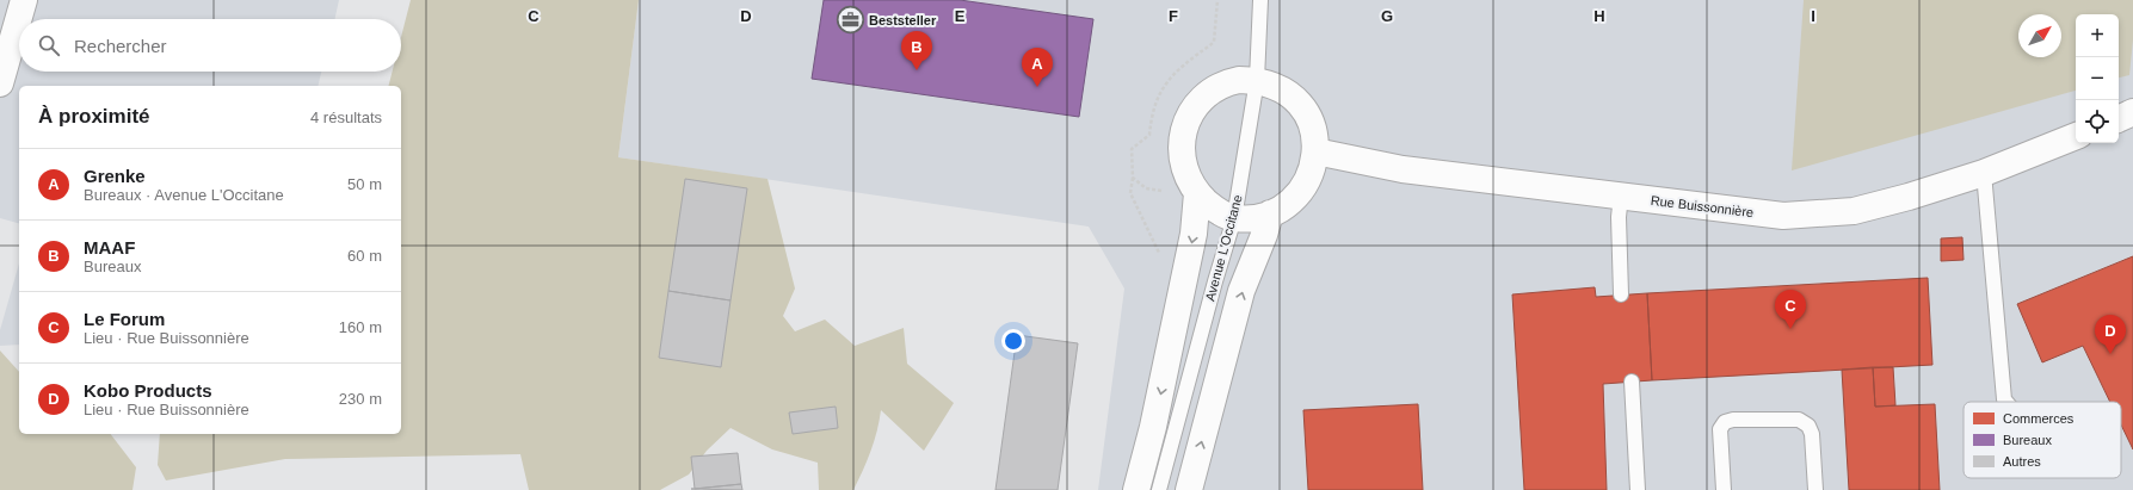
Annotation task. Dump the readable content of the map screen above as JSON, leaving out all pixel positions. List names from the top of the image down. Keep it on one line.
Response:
{"streets":{"street":["Rue Buissonnière"],"lane":["Avenue L'Occitane"]},"places":{"office":["Beststeller"]},"legend":["Commerces","Bureaux","Autres"],"north":"top right","page":{"map_buttons":["+","−"],"search":"Rechercher","pins":["B","A","C","D"],"heading":["À proximité","4 résultats"],"list":[{"mark":"A","name":"Grenke","note":"Bureaux · Avenue L'Occitane","value":"50 m"},{"mark":"B","name":"MAAF","note":"Bureaux","value":"60 m"},{"mark":"C","name":"Le Forum","note":"Lieu · Rue Buissonnière","value":"160 m"},{"mark":"D","name":"Kobo Products","note":"Lieu · Rue Buissonnière","value":"230 m"}]},"grid":{"columns":["C","D","E","F","G","H","I"]}}
